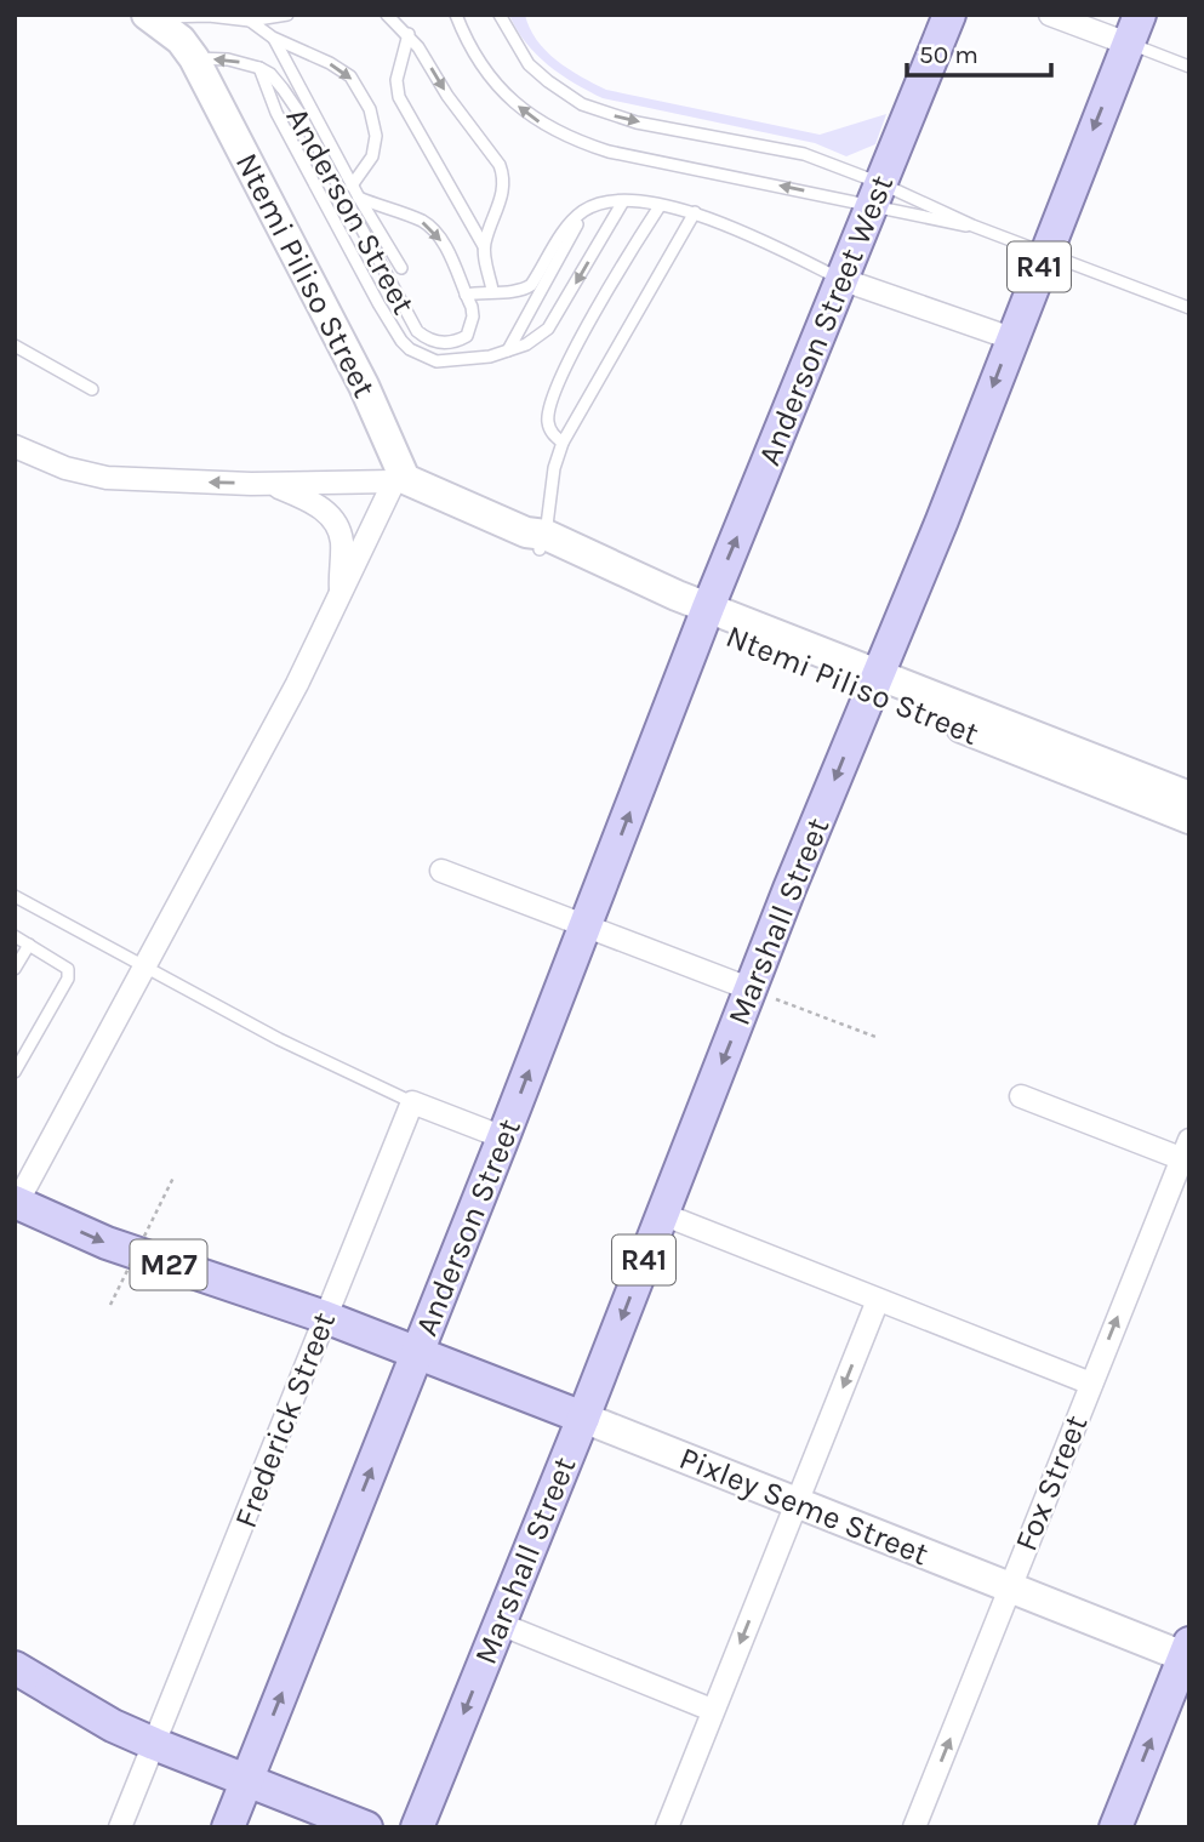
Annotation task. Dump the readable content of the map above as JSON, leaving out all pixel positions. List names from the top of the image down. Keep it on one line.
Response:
{"streets":{"main road":["Anderson Street","R41","Anderson Street West","Marshall Street","M27","Pixley Seme Street"],"street":["Ntemi Piliso Street","Frederick Street","Fox Street"]},"crossings":[["Anderson Street","Ntemi Piliso Street"],["Anderson Street","Anderson Street West"],["Anderson Street","M27"],["Anderson Street","Pixley Seme Street"],["Ntemi Piliso Street","Anderson Street West"],["Ntemi Piliso Street","Marshall Street"],["Marshall Street","Pixley Seme Street"],["M27","Frederick Street"],["M27","Pixley Seme Street"],["Fox Street","Pixley Seme Street"]],"one_way":["Anderson Street West","Marshall Street","Fox Street"],"scale_bar":"50 m"}
